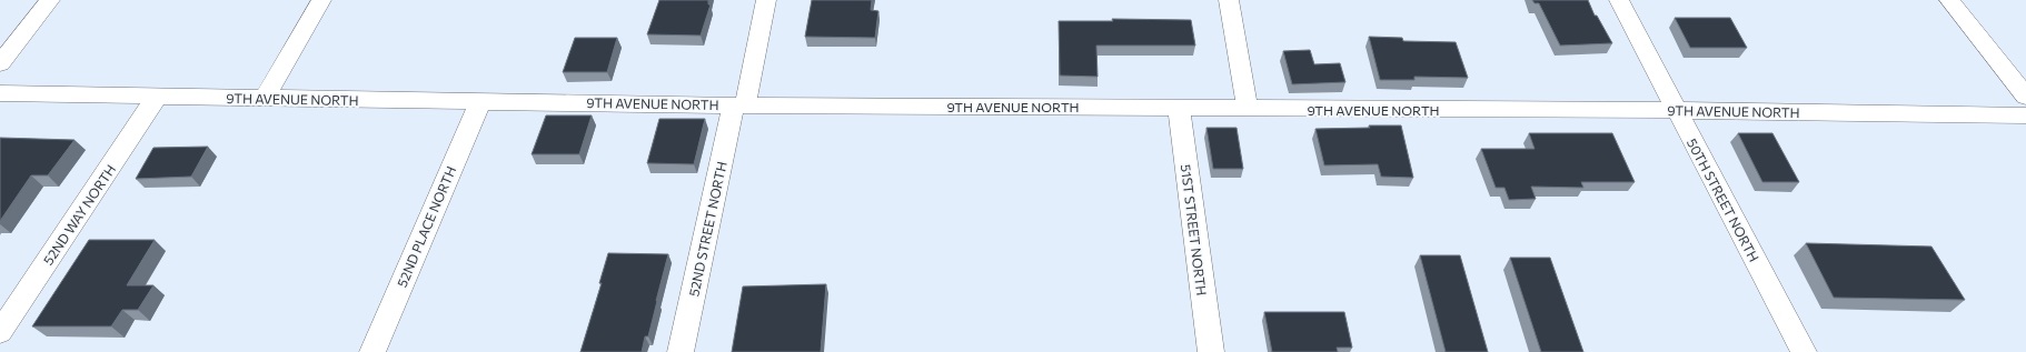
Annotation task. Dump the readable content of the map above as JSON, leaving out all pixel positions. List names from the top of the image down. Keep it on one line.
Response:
{"streets":{"street":["9TH AVENUE NORTH","50TH STREET NORTH","52ND WAY NORTH","52ND PLACE NORTH","52ND STREET NORTH","51ST STREET NORTH"]},"crossings":[["9TH AVENUE NORTH","50TH STREET NORTH"],["9TH AVENUE NORTH","52ND WAY NORTH"],["9TH AVENUE NORTH","52ND PLACE NORTH"],["9TH AVENUE NORTH","52ND STREET NORTH"],["9TH AVENUE NORTH","51ST STREET NORTH"]]}
